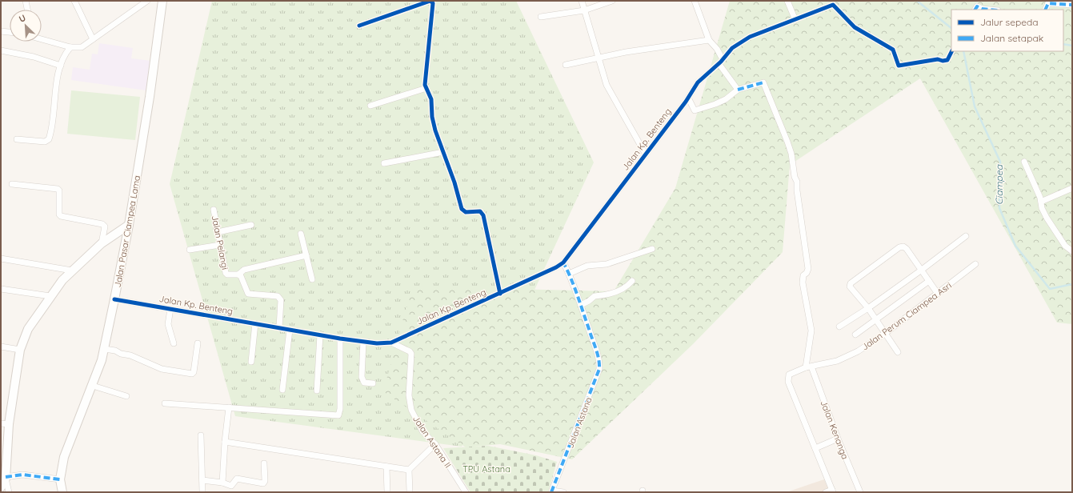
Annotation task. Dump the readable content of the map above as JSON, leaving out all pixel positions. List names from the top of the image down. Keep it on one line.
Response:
{"streets":{"main road":["Jalan Pasar Ciampea Lama"],"street":["Jalan Kp. Benteng","Jalan Pelangi","Jalan Perum Ciampea Asri","Jalan Astana","Jalan Kenanga","Jalan Astana II"]},"crossings":[["Jalan Kp. Benteng","Jalan Pasar Ciampea Lama"],["Jalan Kp. Benteng","Jalan Pelangi"],["Jalan Kp. Benteng","Jalan Astana"],["Jalan Kp. Benteng","Jalan Astana II"],["Jalan Perum Ciampea Asri","Jalan Kenanga"]],"water":["Ciampea"],"parks":["TPU Astana"],"legend":["Jalur sepeda","Jalan setapak"],"north":"top left"}
